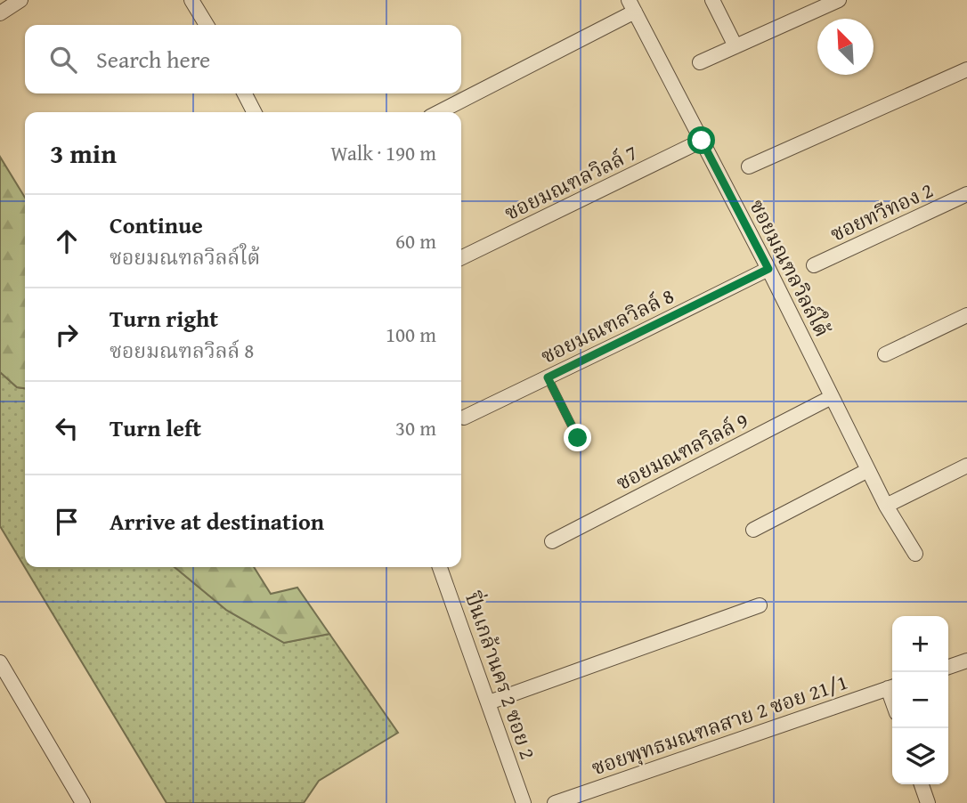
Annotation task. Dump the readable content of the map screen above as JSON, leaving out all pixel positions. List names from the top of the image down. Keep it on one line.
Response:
{"streets":{"street":["ซอยมณฑลวิลล์ 7","ซอยทวีทอง 2","ซอยมณฑลวิลล์ใต้","ซอยมณฑลวิลล์ 8","ซอยมณฑลวิลล์ 9","ปิ่นเกล้านคร 2 ซอย 2","ซอยพุทธมณฑลสาย 2 ซอย 21/1"]},"crossings":[["ซอยมณฑลวิลล์ 7","ซอยมณฑลวิลล์ใต้"],["ซอยมณฑลวิลล์ใต้","ซอยมณฑลวิลล์ 8"],["ซอยมณฑลวิลล์ใต้","ซอยมณฑลวิลล์ 9"]],"north":"top left","page":{"search":"Search here","heading":["3 min","Walk · 190 m"],"list":[["Continue","ซอยมณฑลวิลล์ใต้","60 m"],["Turn right","ซอยมณฑลวิลล์ 8","100 m"],["Turn left","30 m"],"Arrive at destination"],"map_buttons":["+","−"]}}
